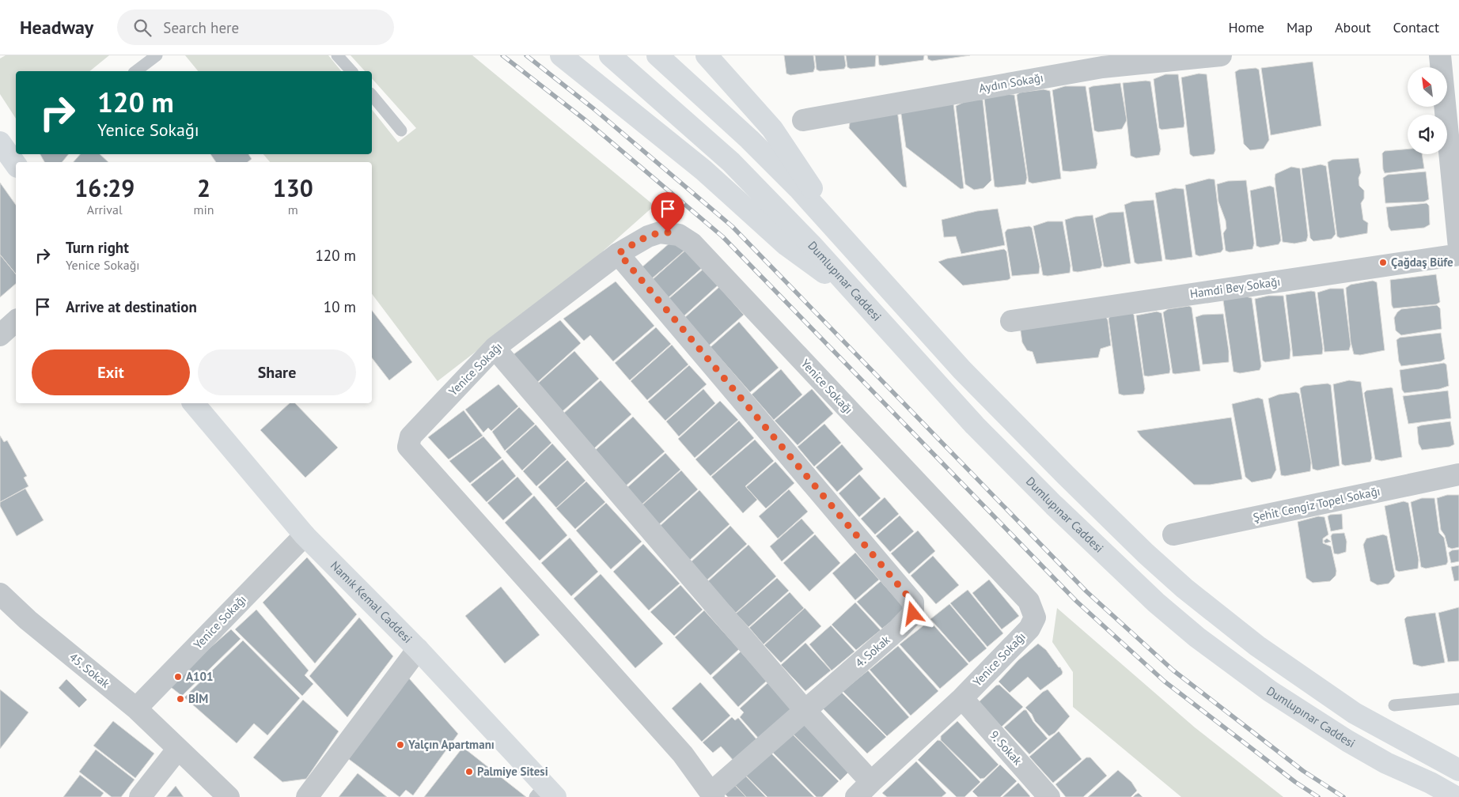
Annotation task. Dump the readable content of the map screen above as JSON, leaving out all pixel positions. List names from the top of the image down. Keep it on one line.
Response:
{"streets":{"main road":["Dumlupınar Caddesi","Namık Kemal Caddesi"],"street":["Aydın Sokağı","Hamdi Bey Sokağı","Yenice Sokağı","Şehit Cengiz Topel Sokağı","4. Sokak","45. Sokak","9. Sokak"]},"crossings":[["Yenice Sokağı","Namık Kemal Caddesi"],["Yenice Sokağı","4. Sokak"],["Yenice Sokağı","45. Sokak"],["Yenice Sokağı","9. Sokak"]],"places":["Çağdaş Büfe","A101","BİM","Yalçın Apartmanı","Palmiye Sitesi"],"north":"top left","page":{"header":"Headway","search":"Search here","nav":["Home","Map","About","Contact"],"turn":["120 m","Yenice Sokağı"],"eta":["16:29","Arrival","2","min","130","m"],"list":[{"name":"Turn right","note":"Yenice Sokağı","value":"120 m"},{"name":"Arrive at destination","value":"10 m"}],"buttons":["Exit","Share"]}}
